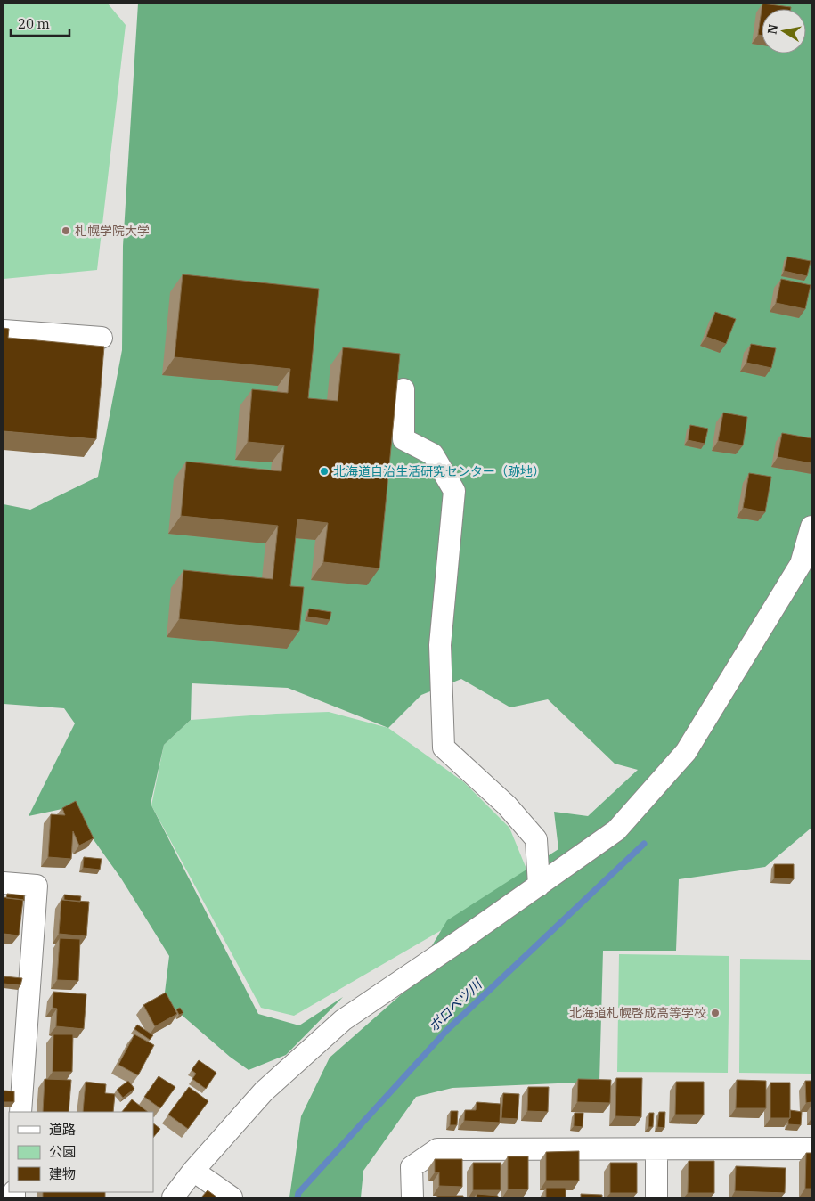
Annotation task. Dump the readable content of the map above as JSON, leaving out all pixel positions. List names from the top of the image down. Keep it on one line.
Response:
{"water":["ポロベツ川"],"places":["札幌学院大学","北海道自治生活研究センター（跡地）","北海道札幌啓成高等学校"],"legend":["道路","公園","建物"],"scale_bar":"20 m","north":"left"}
